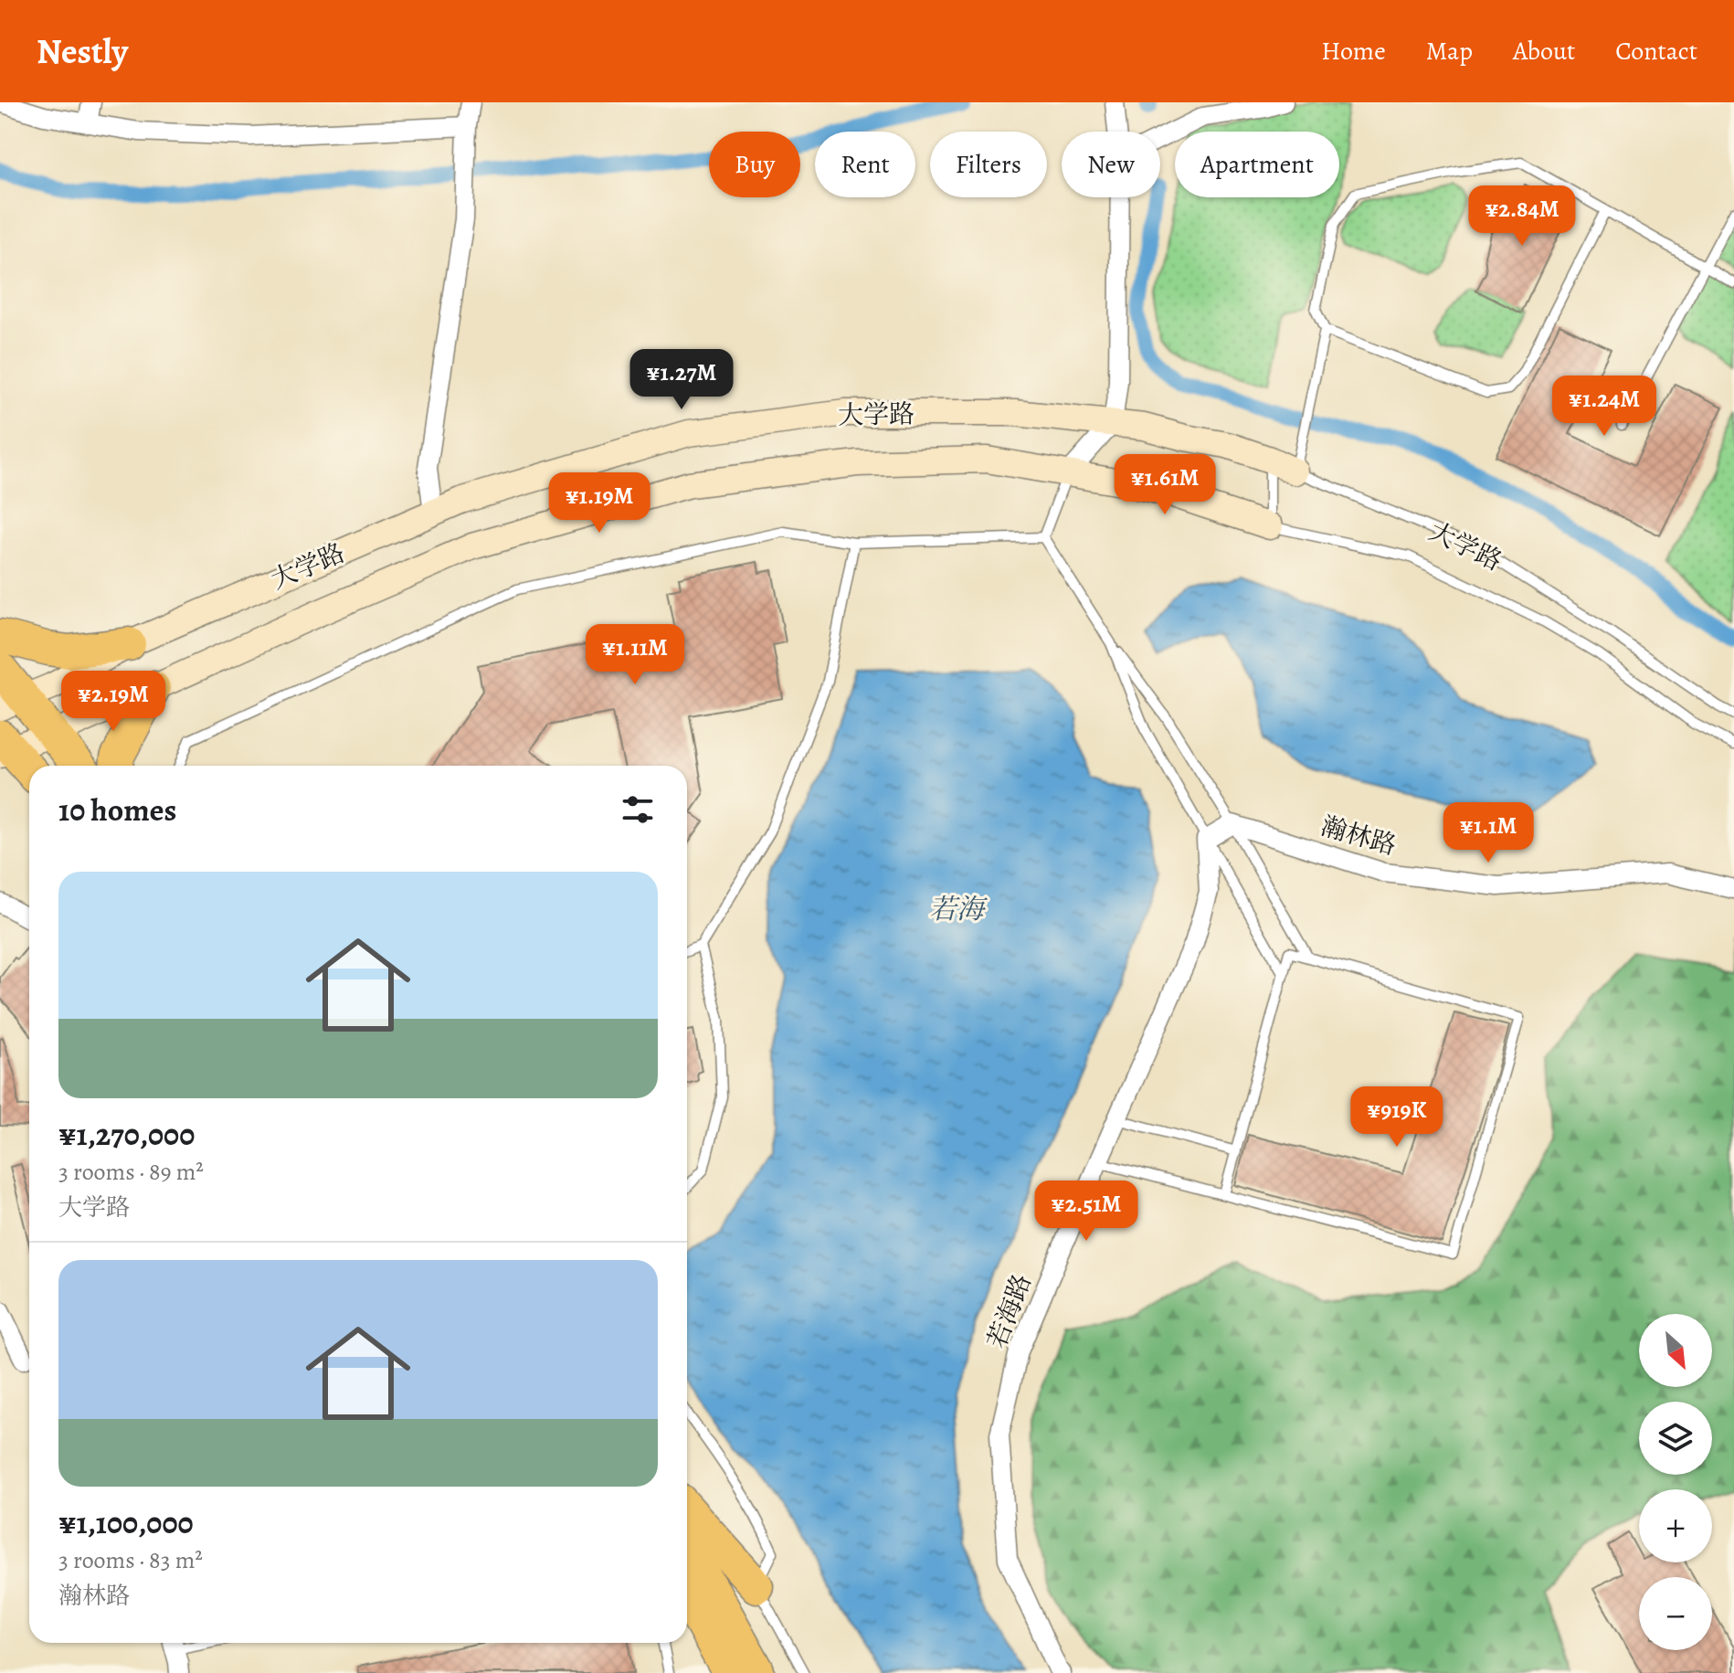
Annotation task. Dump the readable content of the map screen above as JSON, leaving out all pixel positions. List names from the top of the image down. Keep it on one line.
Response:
{"streets":{"street":["大学路","瀚林路","若海路"]},"water":["若海"],"north":"bottom right","page":{"header":"Nestly","nav":["Home","Map","About","Contact"],"chip":["Buy","Rent","Filters","New","Apartment"],"price":["¥2.84M","¥1.27M","¥1.24M","¥1.61M","¥1.19M","¥1.11M","¥2.19M","¥1.1M","¥919K","¥2.51M"],"heading":"10 homes","list":[{"name":"¥1,270,000","note":"3 rooms · 89 m² · 大学路"},{"name":"¥1,100,000","note":"3 rooms · 83 m² · 瀚林路"}],"map_buttons":["+","−"]}}
